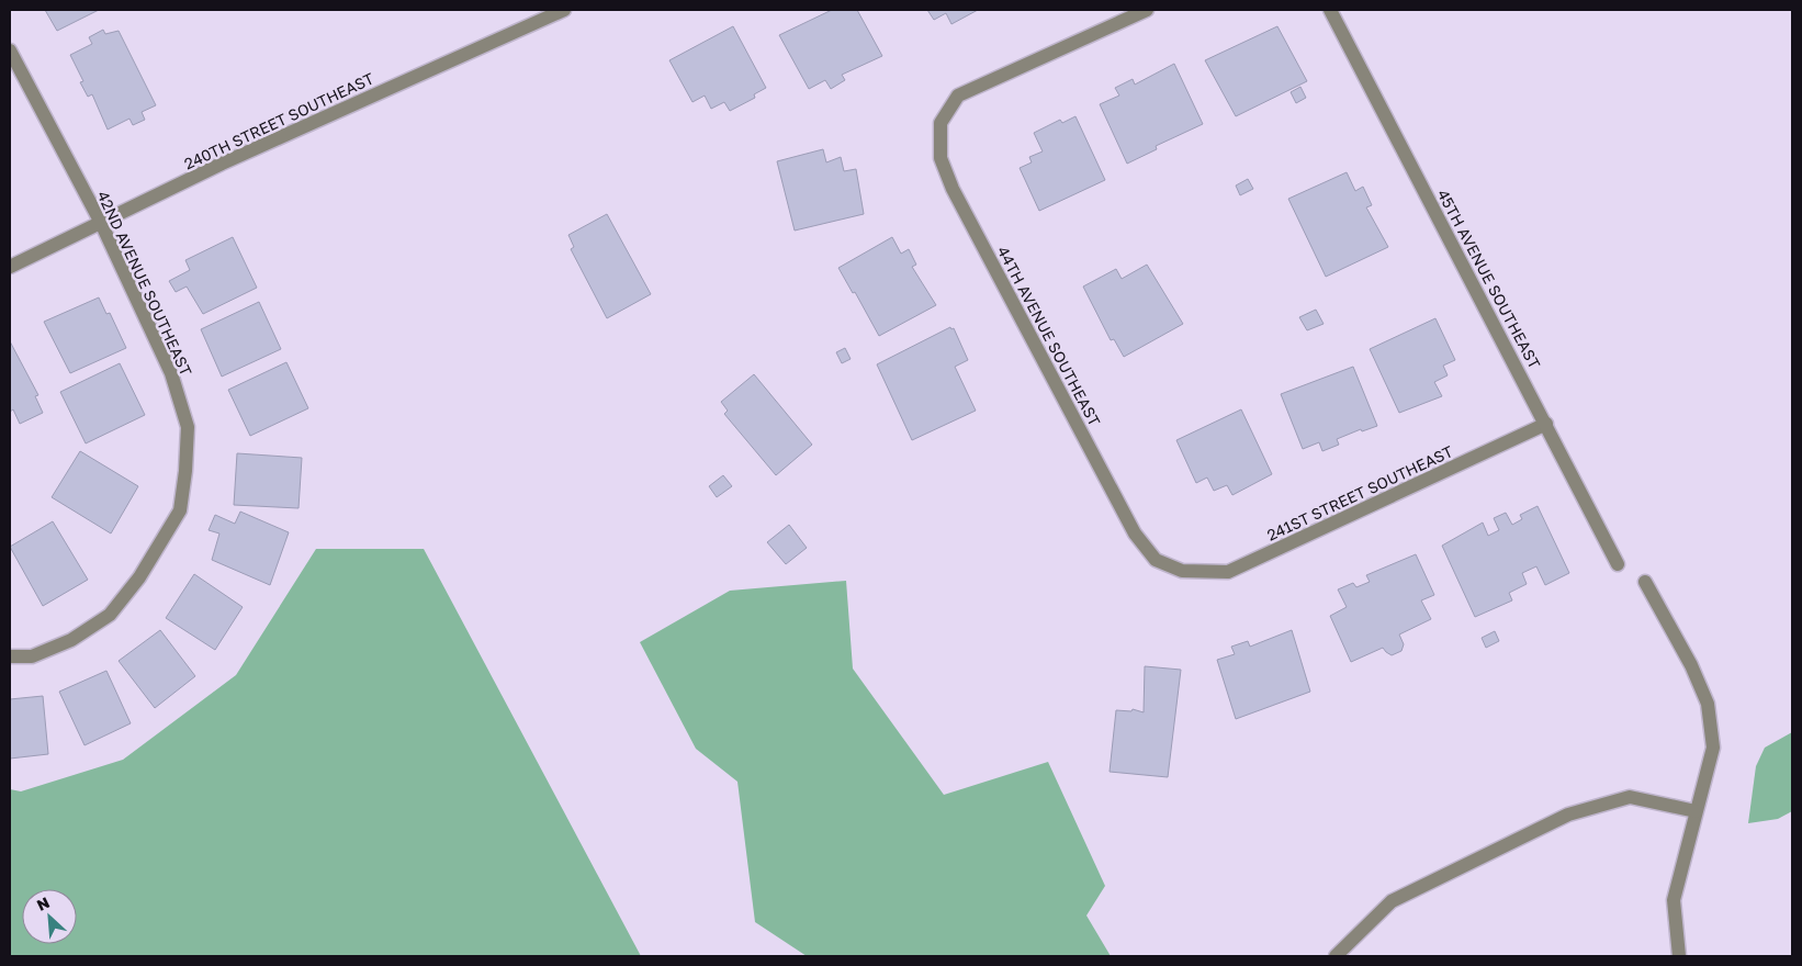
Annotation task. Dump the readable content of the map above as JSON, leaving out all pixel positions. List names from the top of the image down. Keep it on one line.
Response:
{"streets":{"street":["240TH STREET SOUTHEAST","45TH AVENUE SOUTHEAST","42ND AVENUE SOUTHEAST","44TH AVENUE SOUTHEAST","241ST STREET SOUTHEAST"]},"crossings":[["240TH STREET SOUTHEAST","42ND AVENUE SOUTHEAST"],["45TH AVENUE SOUTHEAST","241ST STREET SOUTHEAST"],["44TH AVENUE SOUTHEAST","241ST STREET SOUTHEAST"]],"north":"top left"}
